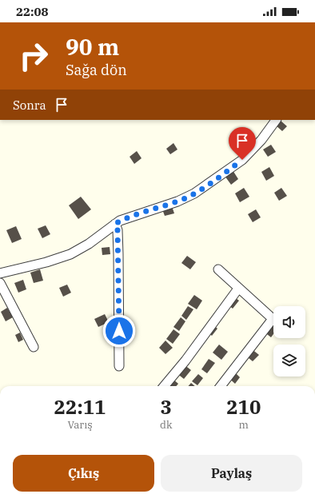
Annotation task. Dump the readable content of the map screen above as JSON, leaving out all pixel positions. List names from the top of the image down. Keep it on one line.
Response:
{"page":{"status":"22:08","turn":["90 m","Sağa dön"],"then":"Sonra","eta":["22:11","Varış","3","dk","210","m"],"buttons":["Çıkış","Paylaş"]}}
